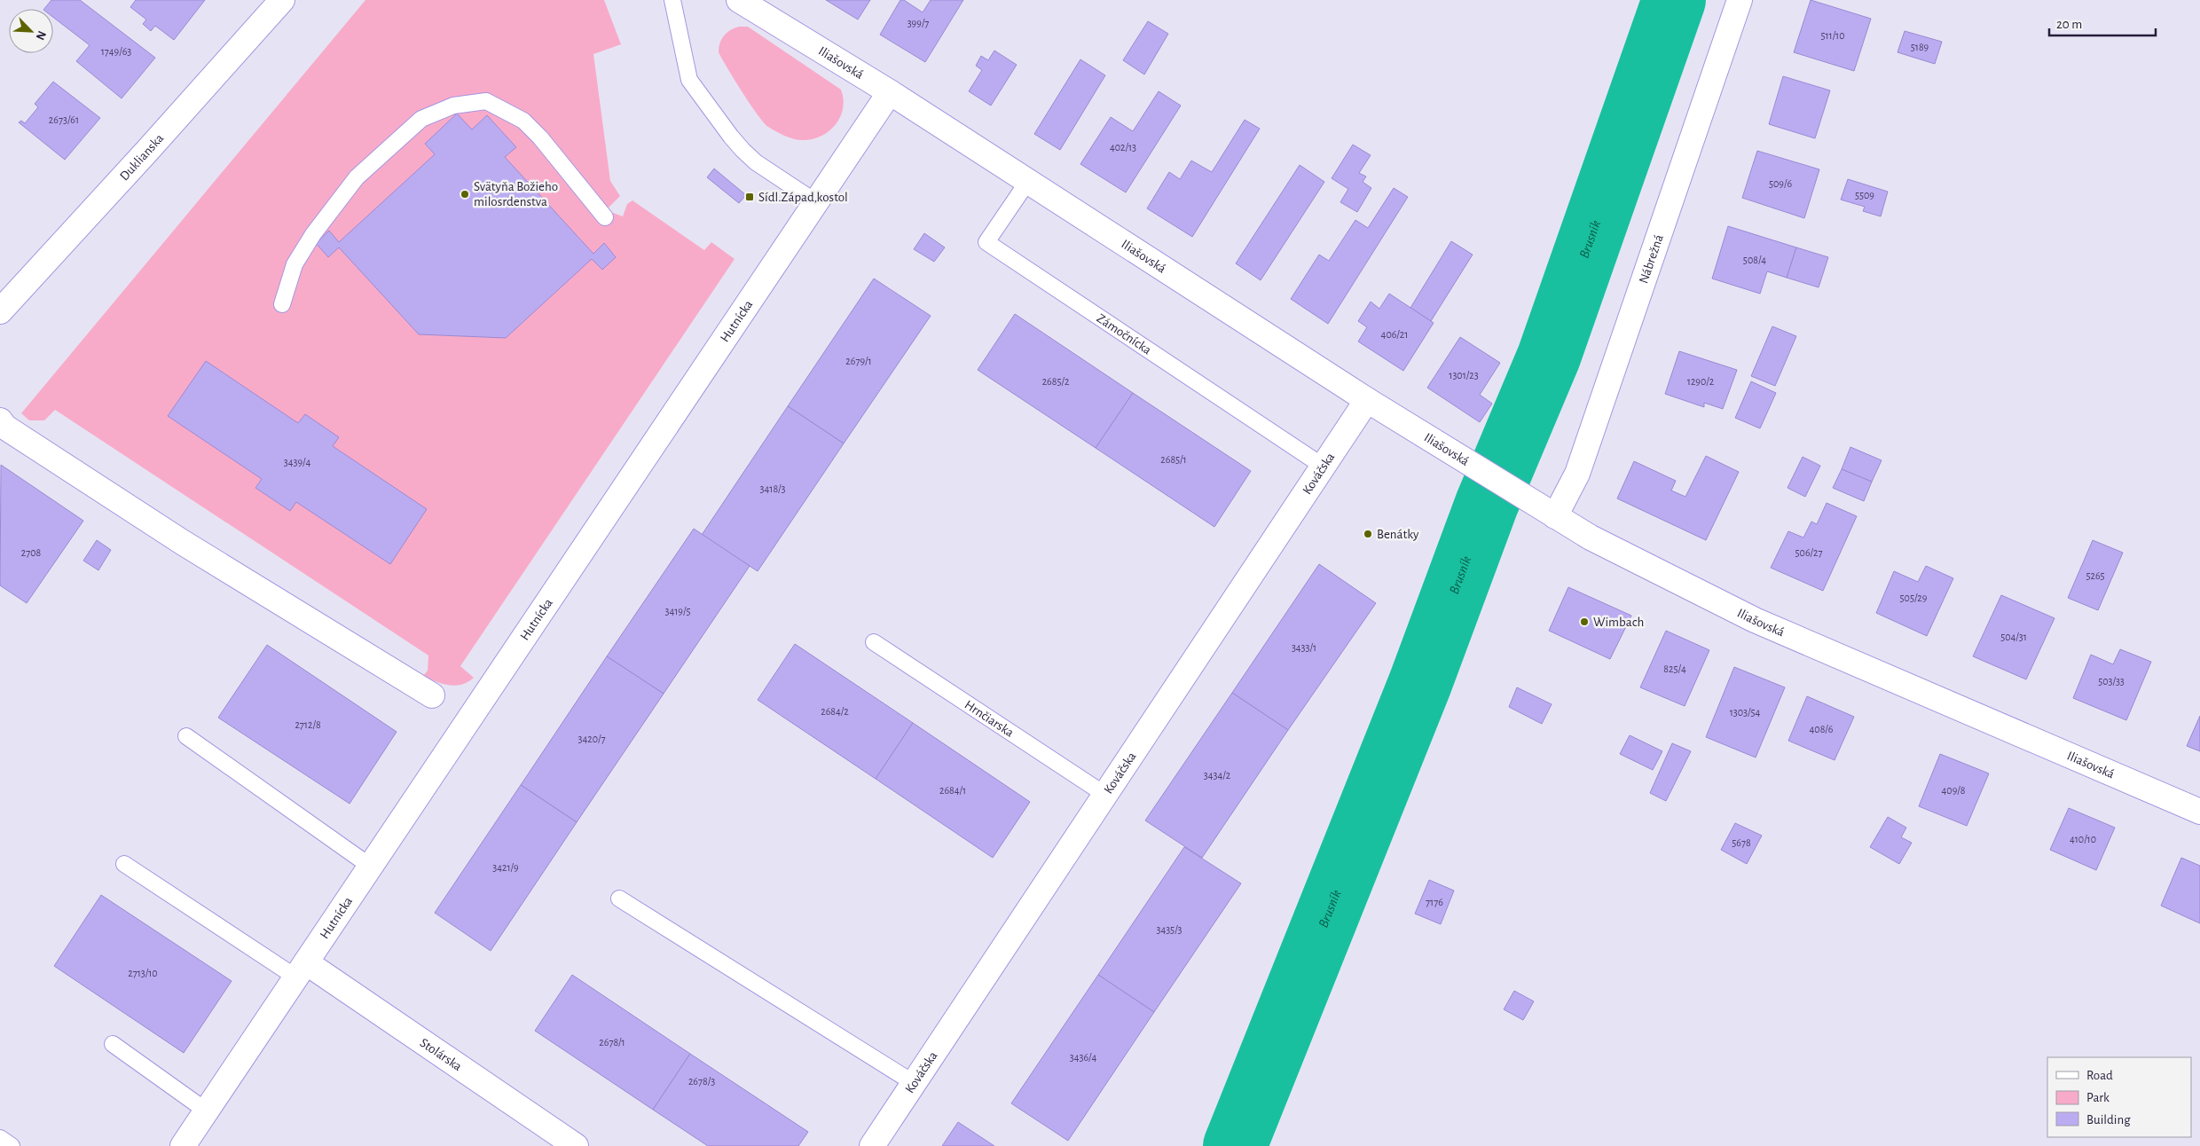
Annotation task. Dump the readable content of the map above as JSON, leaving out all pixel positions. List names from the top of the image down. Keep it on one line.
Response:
{"streets":{"street":["Iliašovská","Duklianska","Nábrežná","Hutnícka","Kováčska","Stolárska"],"lane":["Zámočnícka","Hrnčiarska"]},"crossings":[["Iliašovská","Nábrežná"],["Iliašovská","Hutnícka"],["Iliašovská","Zámočnícka"],["Iliašovská","Kováčska"],["Hutnícka","Stolárska"],["Zámočnícka","Kováčska"],["Kováčska","Hrnčiarska"]],"water":["Brusník"],"places":{"other":["Svätyňa Božieho milosrdenstva","Benátky","Wimbach"],"transit":["Sídl.Západ,kostol"]},"house_numbers":["399/7","511/10","5189","1749/63","2673/61","402/13","509/6","5509","508/4","406/21","2679/1","1301/23","2685/2","1290/2","2685/1","3439/4","3418/3","2708","506/27","5265","505/29","3419/5","504/31","3433/1","825/4","503/33","2684/2","1303/54","2712/8","408/6","3420/7","3434/2","2684/1","409/8","410/10","5678","3421/9","7176","3435/3","2713/10","2678/1","3436/4","2678/3"],"legend":["Road","Park","Building"],"scale_bar":"20 m","north":"bottom right"}
